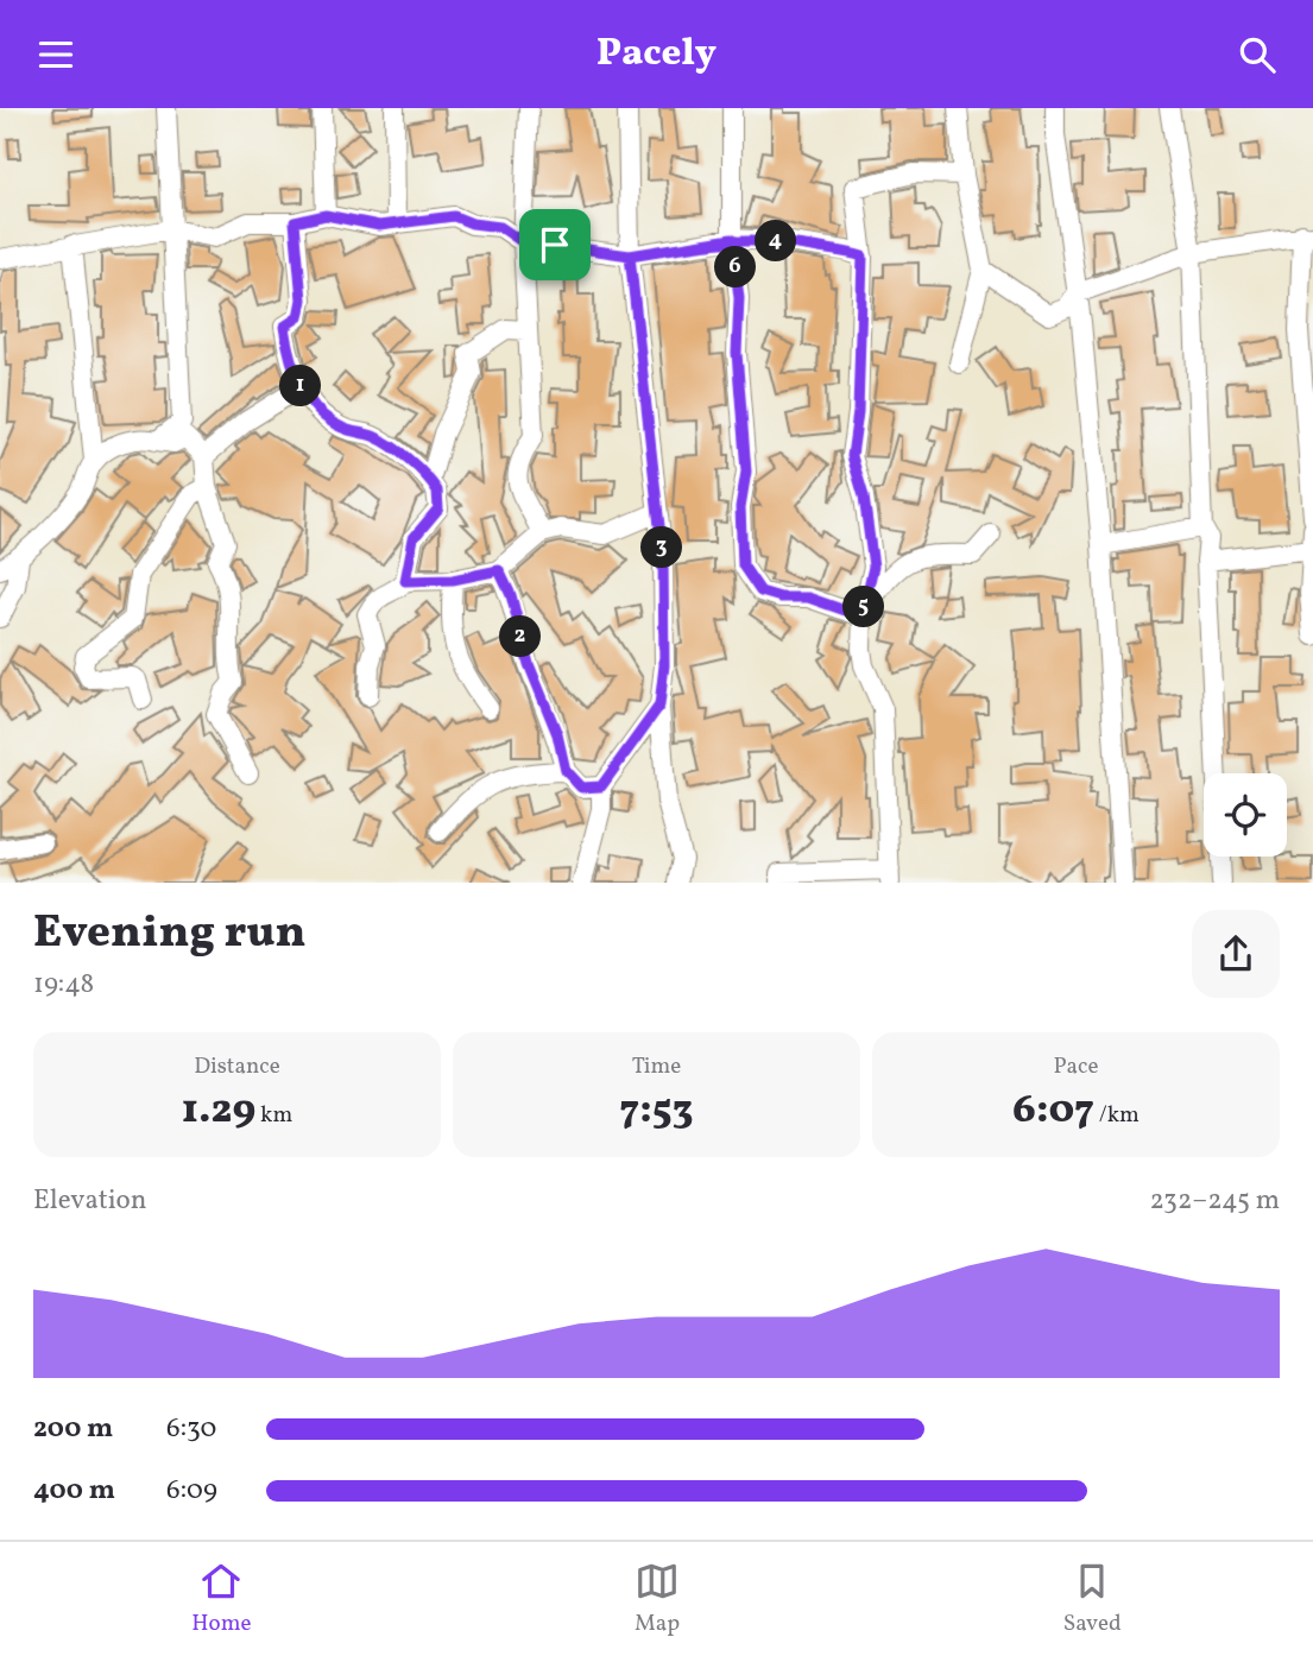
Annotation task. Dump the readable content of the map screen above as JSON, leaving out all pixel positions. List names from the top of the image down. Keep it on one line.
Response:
{"page":{"header":"Pacely","pins":["4","6","1","3","5","2"],"heading":["Evening run","19:48"],"stats":[["Distance","1.29 km"],["Time","7:53"],["Pace","6:07 /km"]],"chart":["Elevation","232–245 m"],"list":[{"name":"200 m","note":"6:30"},{"name":"400 m","note":"6:09"}],"tabs":["Home","Map","Saved"]}}
